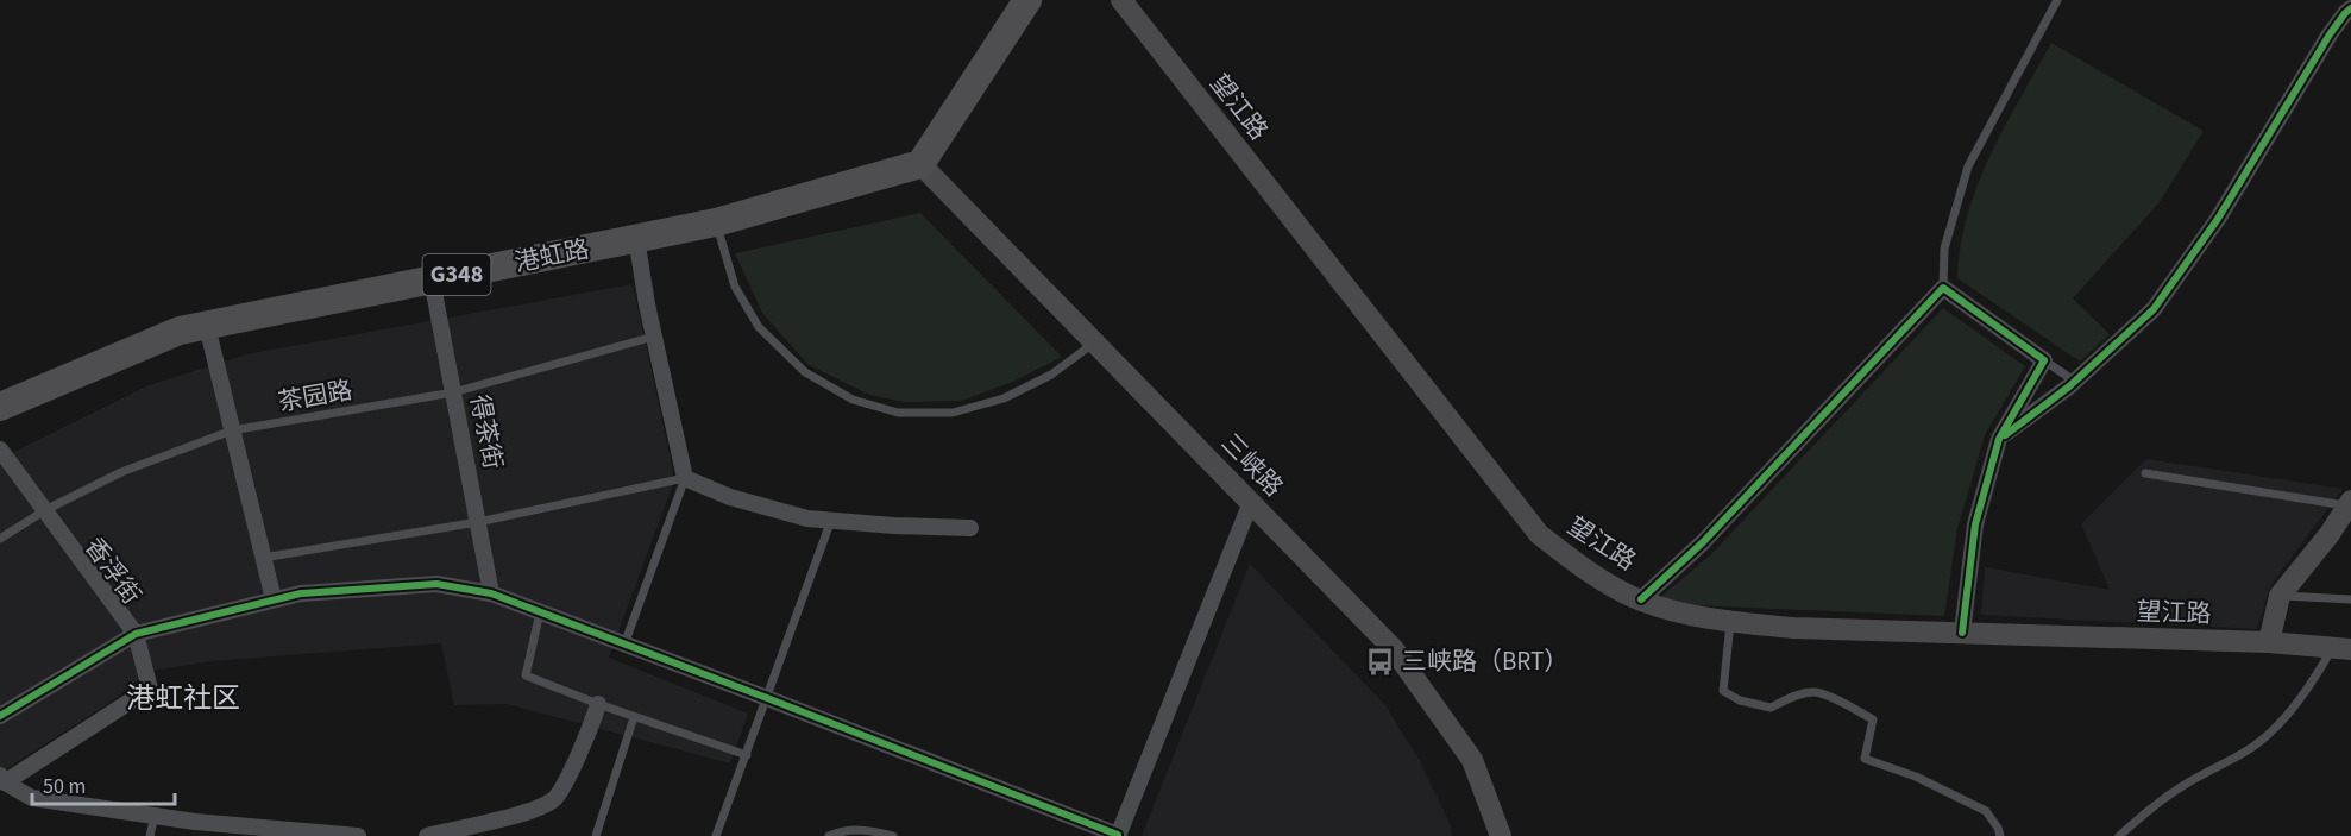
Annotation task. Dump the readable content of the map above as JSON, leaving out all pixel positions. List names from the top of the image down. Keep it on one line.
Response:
{"streets":{"highway":["港虹路","G348"],"main road":["望江路","三峡路"],"street":["得茶街","香浮街"],"lane":["茶园路"]},"crossings":[["港虹路","得茶街"],["港虹路","三峡路"],["茶园路","得茶街"],["茶园路","香浮街"]],"districts":["港虹社区"],"places":{"bus stop":["三峡路（BRT）"]},"scale_bar":"50 m"}
